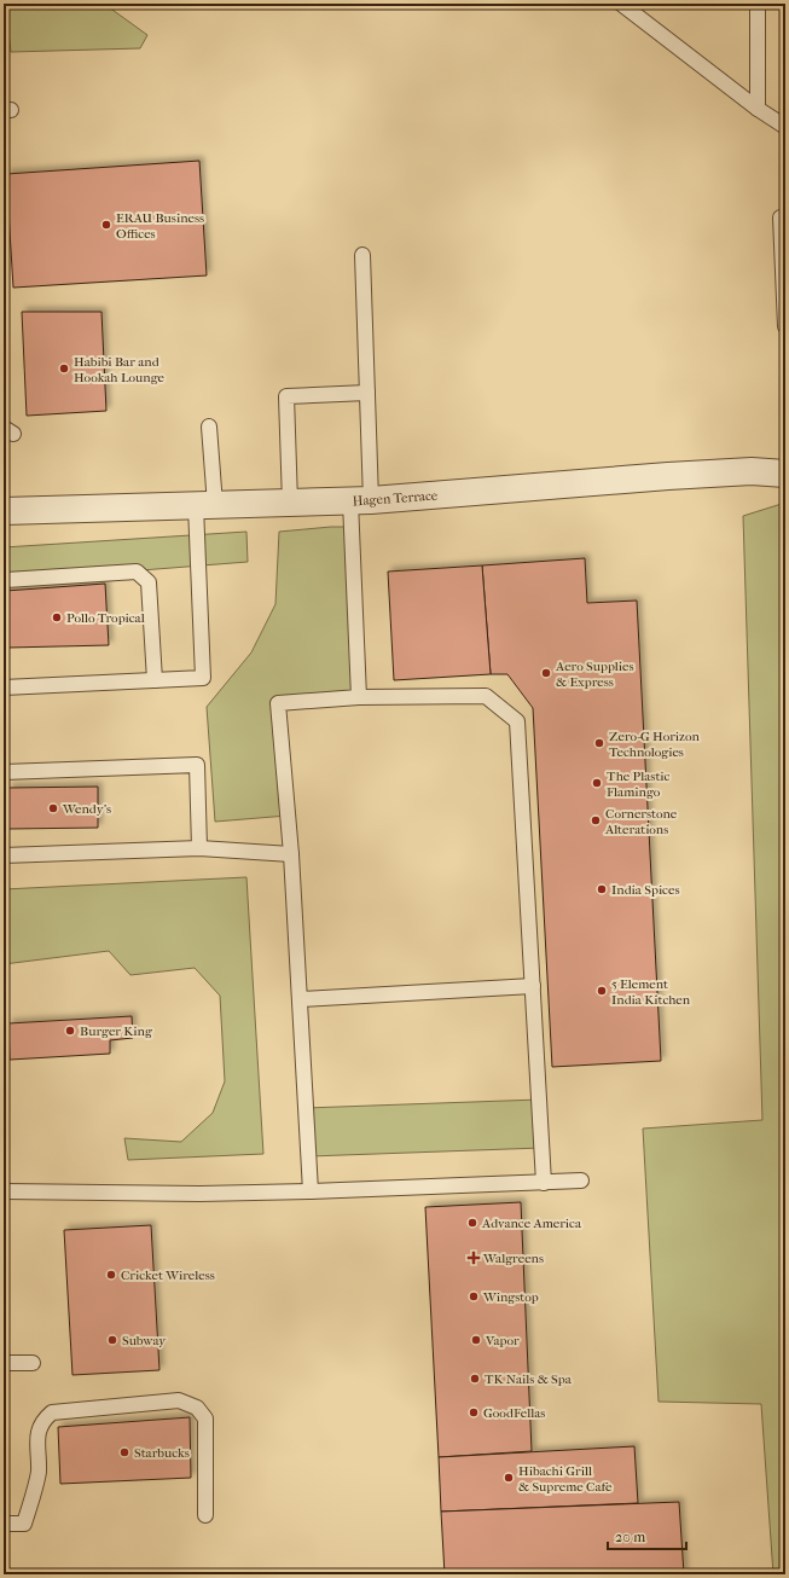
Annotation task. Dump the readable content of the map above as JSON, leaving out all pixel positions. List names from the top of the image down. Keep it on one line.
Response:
{"streets":{"street":["Hagen Terrace"]},"places":{"other":["ERAU Business Offices","Habibi Bar and Hookah Lounge","Pollo Tropical","Aero Supplies & Express","Zero-G Horizon Technologies","The Plastic Flamingo","Wendy's","Cornerstone Alterations","India Spices","5 Element India Kitchen","Burger King","Advance America","Cricket Wireless","Wingstop","Subway","Vapor","TK Nails & Spa","GoodFellas","Starbucks","Hibachi Grill & Supreme Cafe"],"health":["Walgreens"]},"scale_bar":"20 m"}
